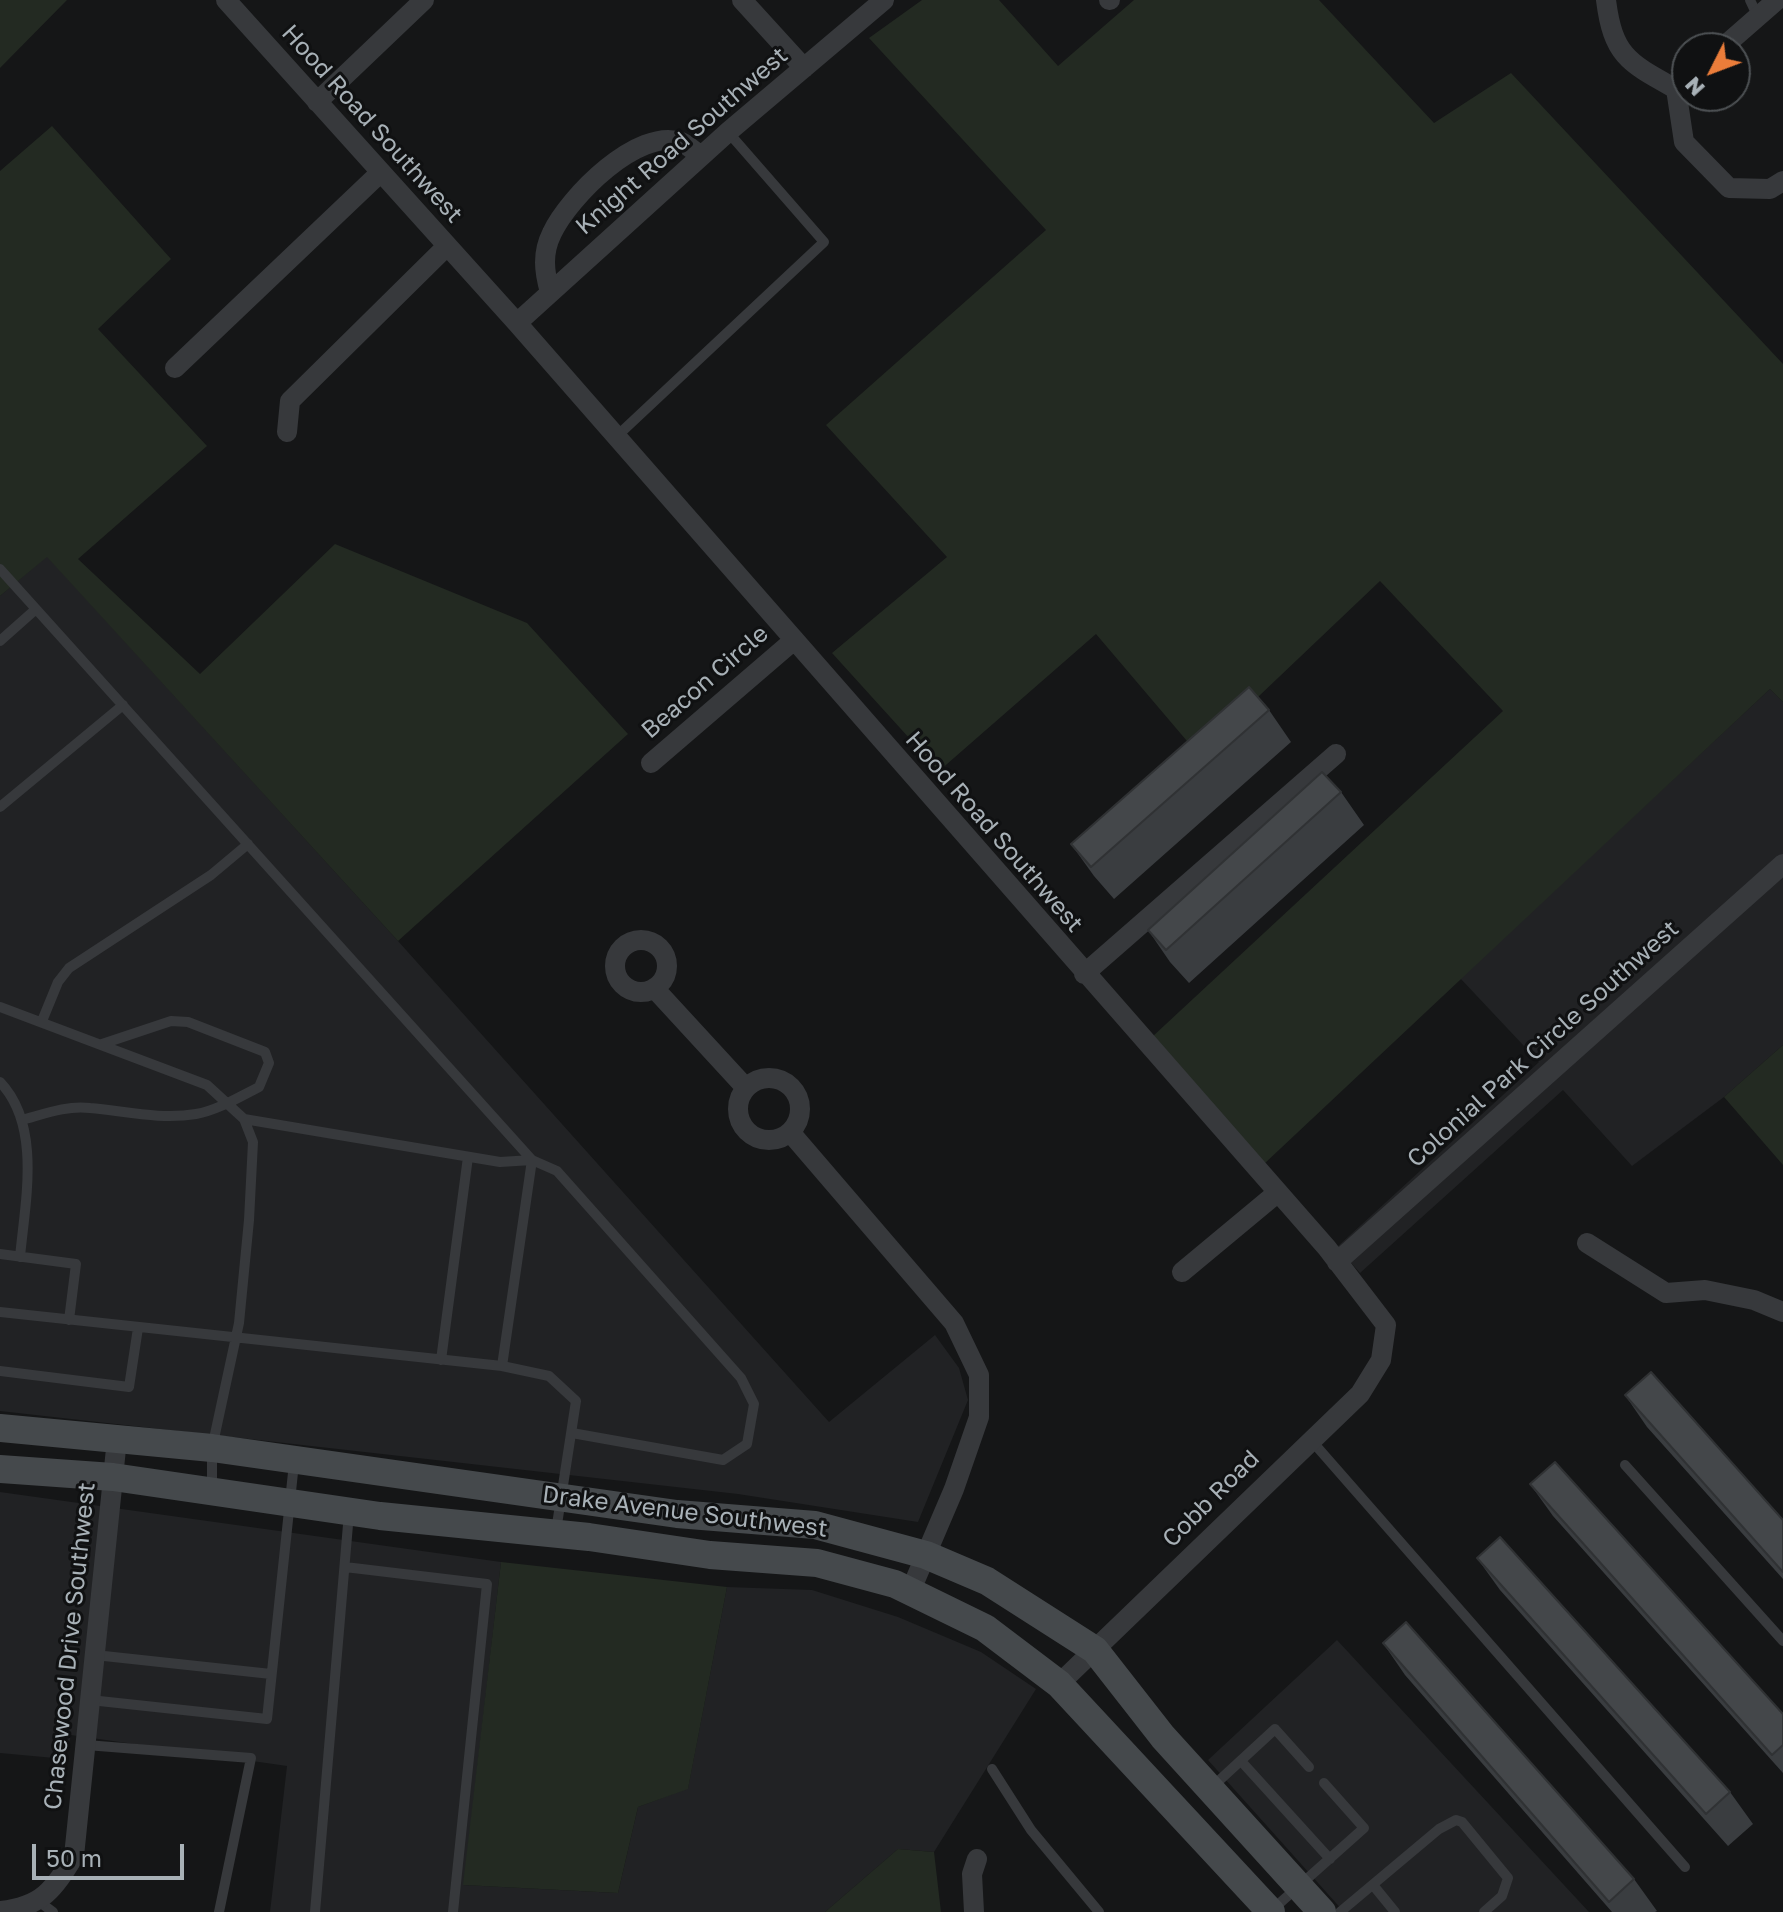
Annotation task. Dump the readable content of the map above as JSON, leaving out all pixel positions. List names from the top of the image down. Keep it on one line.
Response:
{"streets":{"street":["Hood Road Southwest","Knight Road Southwest","Beacon Circle","Colonial Park Circle Southwest","Cobb Road","Drake Avenue Southwest","Chasewood Drive Southwest"]},"crossings":[["Hood Road Southwest","Knight Road Southwest"],["Hood Road Southwest","Beacon Circle"],["Hood Road Southwest","Colonial Park Circle Southwest"],["Hood Road Southwest","Cobb Road"],["Cobb Road","Drake Avenue Southwest"],["Drake Avenue Southwest","Chasewood Drive Southwest"]],"scale_bar":"50 m","north":"bottom left"}
